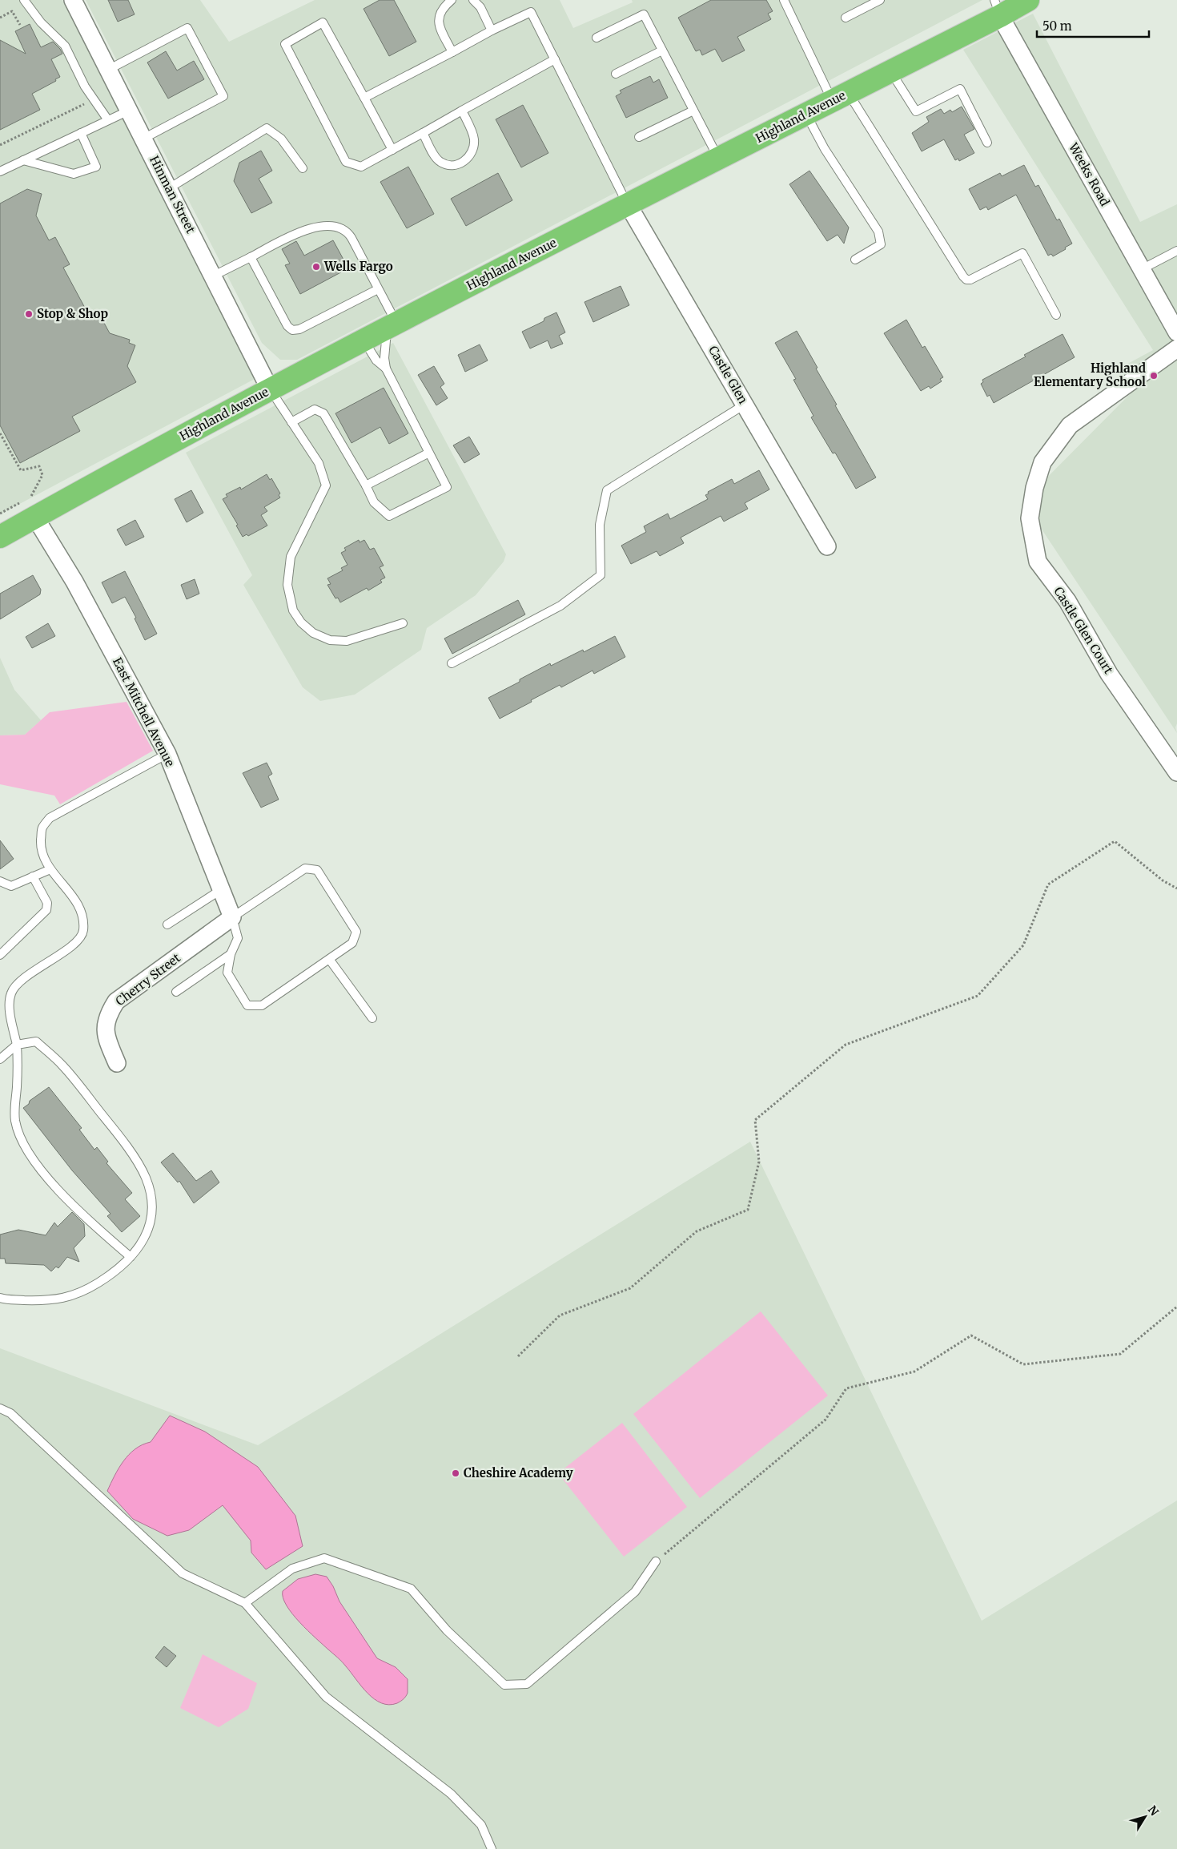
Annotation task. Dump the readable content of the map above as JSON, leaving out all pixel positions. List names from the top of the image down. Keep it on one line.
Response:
{"streets":{"highway":["Highland Avenue"],"street":["Weeks Road","Hinman Street","Castle Glen","Castle Glen Court","East Mitchell Avenue","Cherry Street"]},"crossings":[["Highland Avenue","Weeks Road"],["Highland Avenue","Hinman Street"],["Highland Avenue","Castle Glen"],["Highland Avenue","East Mitchell Avenue"],["East Mitchell Avenue","Cherry Street"]],"places":["Wells Fargo","Stop & Shop","Highland Elementary School","Cheshire Academy"],"scale_bar":"50 m","north":"top right"}
